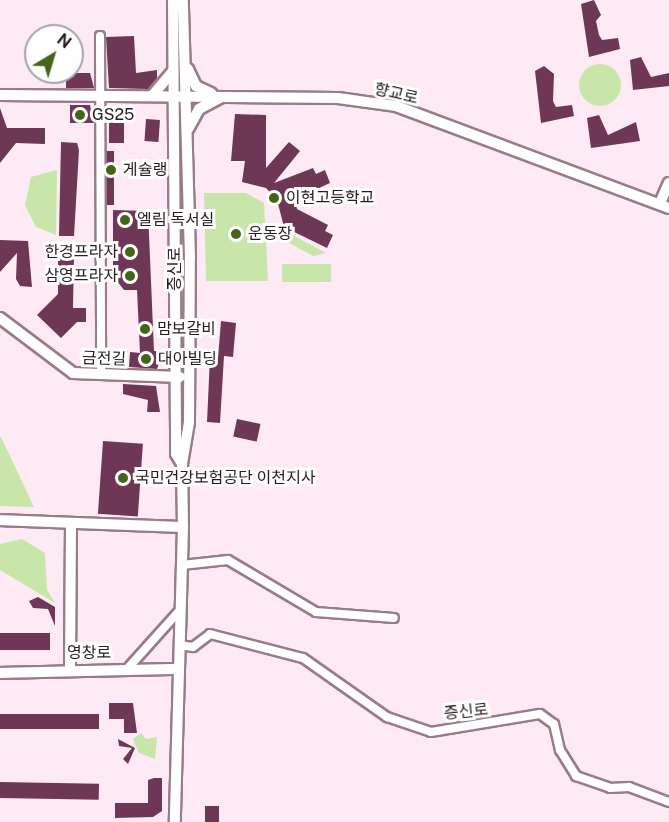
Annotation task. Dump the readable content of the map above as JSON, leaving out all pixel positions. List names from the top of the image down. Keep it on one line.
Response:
{"streets":{"main road":["향교로","증신로","금전길","영창로"]},"crossings":[["향교로","증신로"],["증신로","금전길"],["증신로","영창로"]],"places":["GS25","게슐랭","이현고등학교","엘림 독서실","운동장","한경프라자","삼영프라자","맘보갈비","대아빌딩","국민건강보험공단 이천지사"],"north":"top right"}
